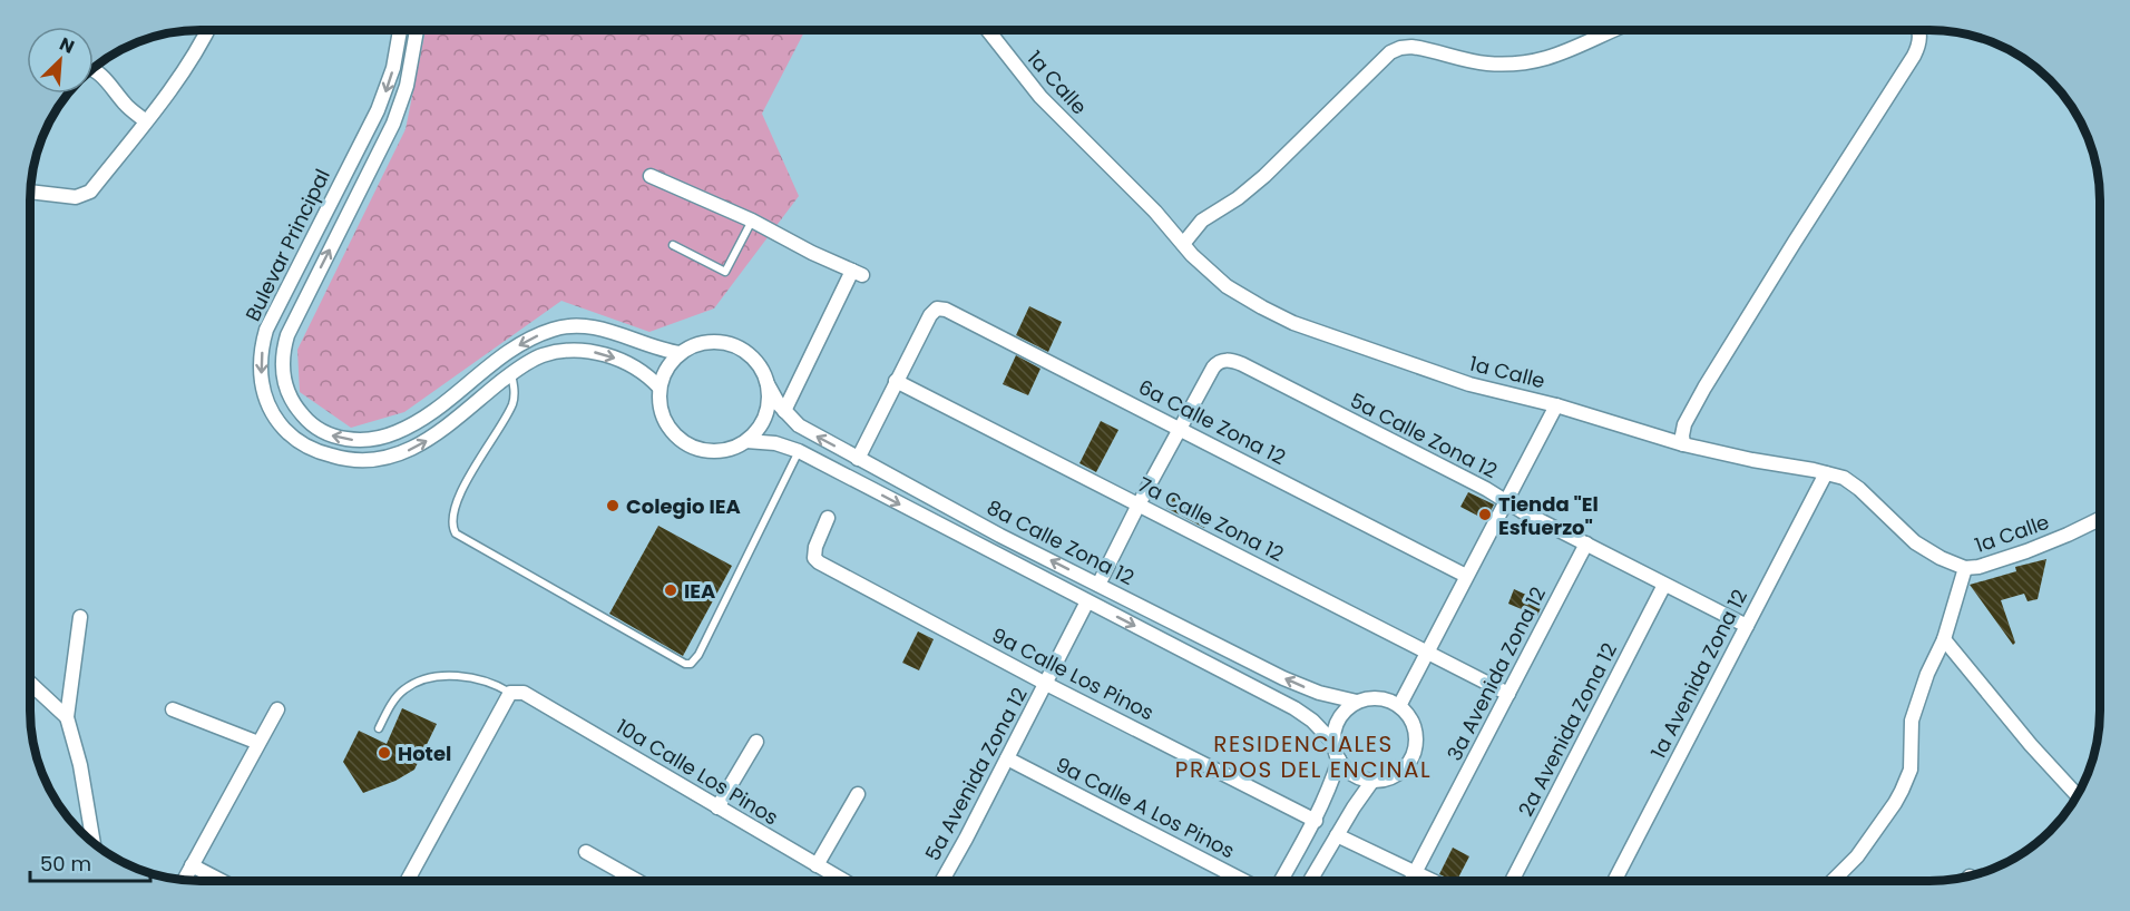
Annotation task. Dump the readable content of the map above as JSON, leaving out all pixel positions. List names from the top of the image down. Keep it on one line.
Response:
{"streets":{"street":["1a Calle","Bulevar Principal","6a Calle Zona 12","5a Calle Zona 12","7a Calle Zona 12","8a Calle Zona 12","9a Calle Los Pinos","3a Avenida Zona 12","1a Avenida Zona 12","2a Avenida Zona 12","10a Calle Los Pinos","5a Avenida Zona 12","9a Calle A Los Pinos"]},"crossings":[["1a Calle","1a Avenida Zona 12"],["Bulevar Principal","8a Calle Zona 12"],["6a Calle Zona 12","5a Calle Zona 12"],["6a Calle Zona 12","7a Calle Zona 12"],["5a Calle Zona 12","3a Avenida Zona 12"],["5a Calle Zona 12","1a Avenida Zona 12"],["5a Calle Zona 12","2a Avenida Zona 12"],["7a Calle Zona 12","3a Avenida Zona 12"],["8a Calle Zona 12","5a Avenida Zona 12"],["9a Calle Los Pinos","5a Avenida Zona 12"],["5a Avenida Zona 12","9a Calle A Los Pinos"]],"districts":["RESIDENCIALES PRADOS DEL ENCINAL"],"places":["Colegio IEA","Tienda \"El Esfuerzo\"","IEA","Hotel"],"scale_bar":"50 m","north":"top right"}
